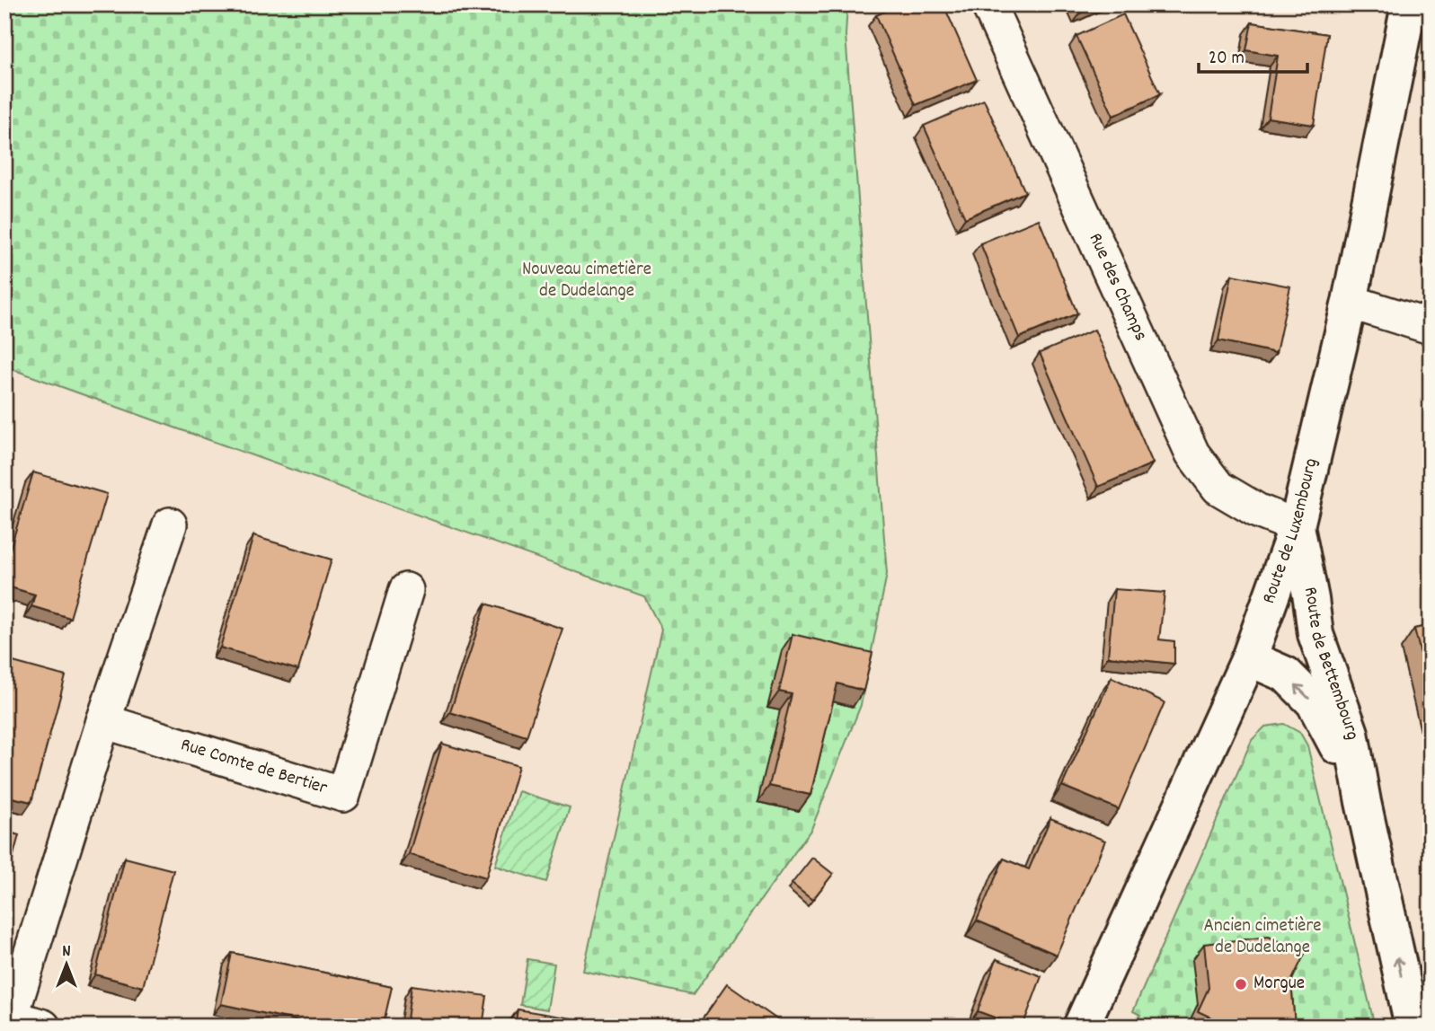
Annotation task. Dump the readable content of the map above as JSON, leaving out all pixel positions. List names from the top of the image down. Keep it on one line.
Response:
{"streets":{"main road":["Route de Luxembourg","Route de Bettembourg"],"street":["Rue des Champs","Rue Comte de Bertier"]},"crossings":[["Rue des Champs","Route de Luxembourg"],["Rue des Champs","Route de Bettembourg"],["Route de Luxembourg","Route de Bettembourg"]],"parks":["Nouveau cimetière de Dudelange","Ancien cimetière de Dudelange"],"places":["Morgue"],"scale_bar":"20 m","north":"top"}
